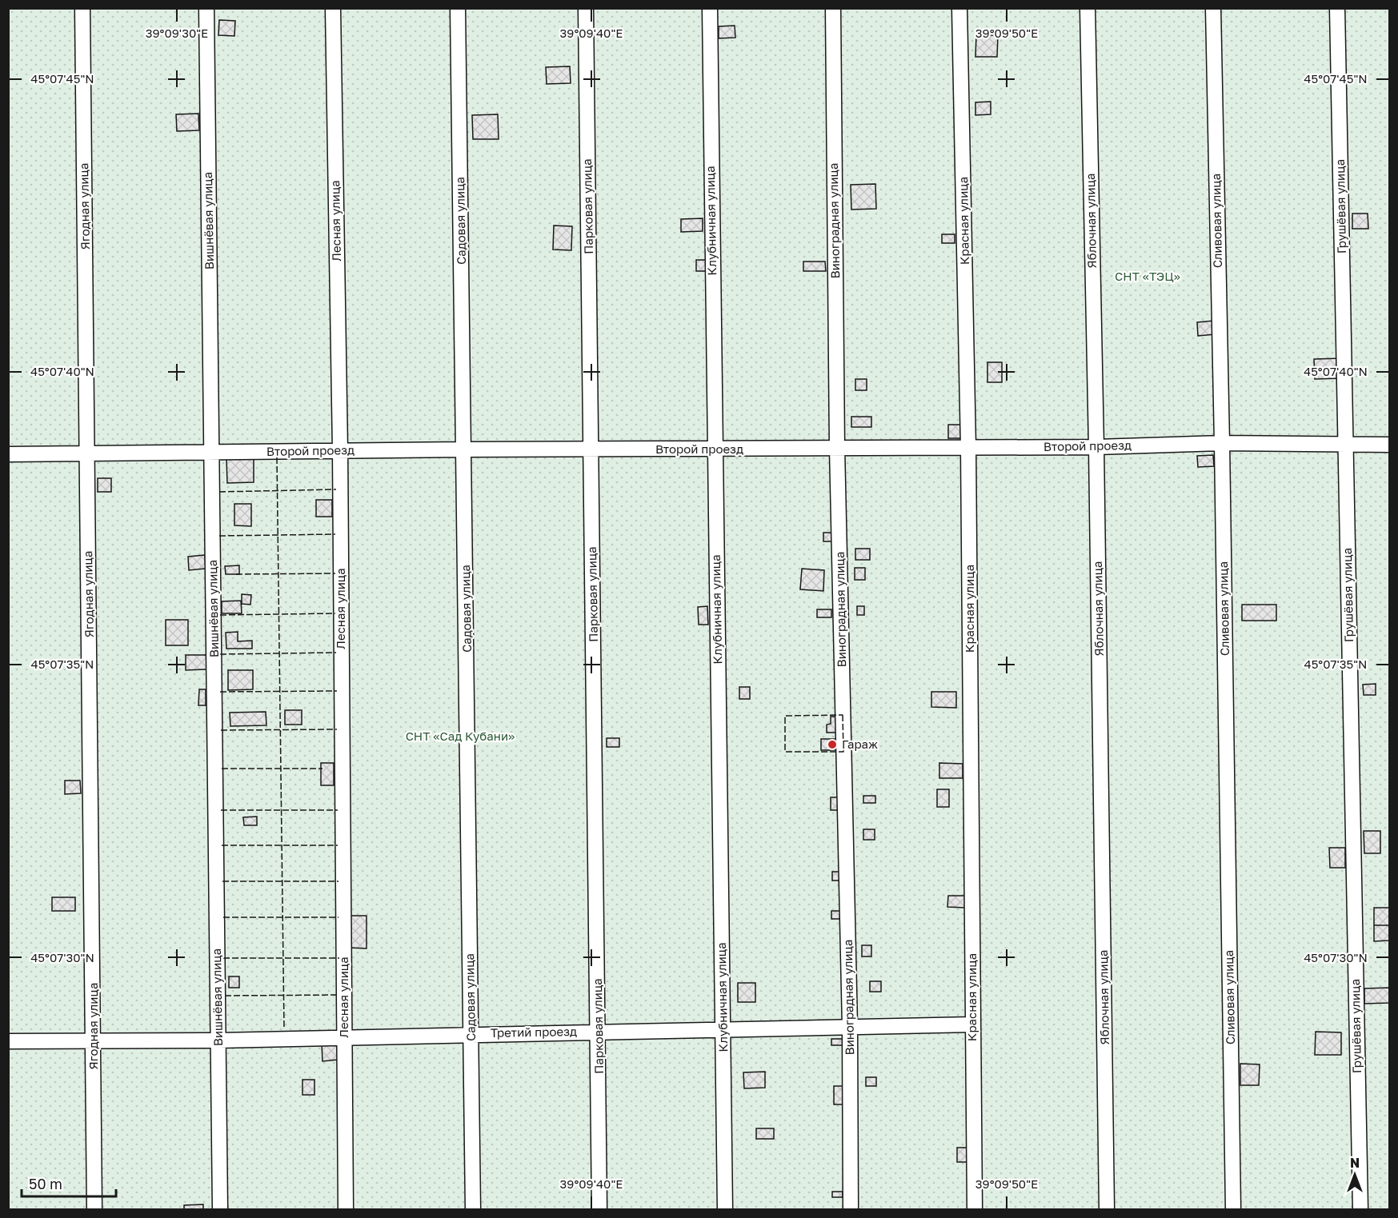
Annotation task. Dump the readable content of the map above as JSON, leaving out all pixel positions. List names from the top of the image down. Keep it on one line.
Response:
{"streets":{"street":["Ягодная улица","Парковая улица","Грушёвая улица","Вишнёвая улица","Лесная улица","Садовая улица","Клубничная улица","Виноградная улица","Красная улица","Яблочная улица","Сливовая улица","Второй проезд","Третий проезд"]},"crossings":[["Ягодная улица","Второй проезд"],["Ягодная улица","Третий проезд"],["Парковая улица","Второй проезд"],["Парковая улица","Третий проезд"],["Грушёвая улица","Второй проезд"],["Вишнёвая улица","Второй проезд"],["Вишнёвая улица","Третий проезд"],["Лесная улица","Второй проезд"],["Лесная улица","Третий проезд"],["Садовая улица","Второй проезд"],["Садовая улица","Третий проезд"],["Клубничная улица","Второй проезд"],["Клубничная улица","Третий проезд"],["Виноградная улица","Второй проезд"],["Виноградная улица","Третий проезд"],["Красная улица","Второй проезд"],["Красная улица","Третий проезд"],["Яблочная улица","Второй проезд"],["Сливовая улица","Второй проезд"]],"parks":["СНТ «ТЭЦ»","СНТ «Сад Кубани»"],"places":["Гараж"],"scale_bar":"50 m","north":"top","coordinates":["39°09'30\"E","39°09'40\"E","39°09'50\"E","45°07'45\"N","45°07'40\"N","45°07'35\"N","45°07'30\"N"]}
